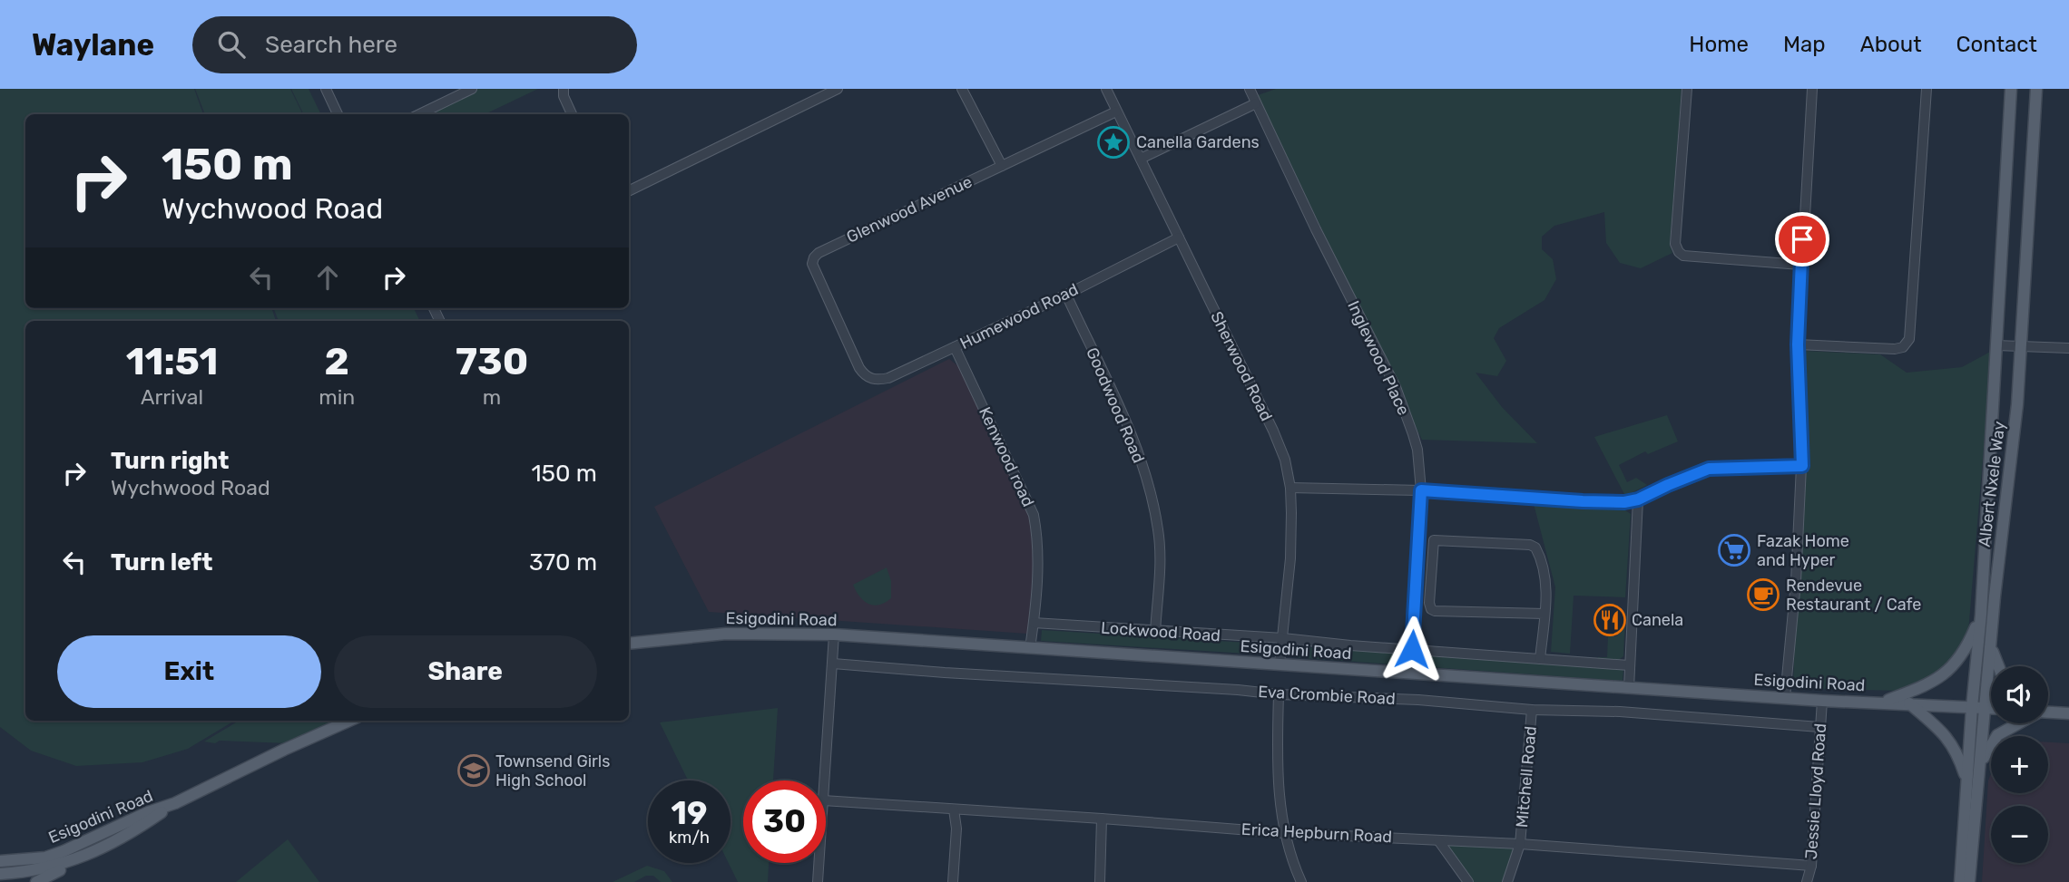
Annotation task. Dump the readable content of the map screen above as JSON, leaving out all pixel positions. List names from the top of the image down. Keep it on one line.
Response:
{"streets":{"main road":["Albert Nxele Way","Esigodini Road"],"street":["Glenwood Avenue","Humewood Road","Inglewood Place","Sherwood Road","Goodwood Road","Kenwood road","Lockwood Road","Eva Crombie Road","Mitchell Road","Jessie Lloyd Road","Erica Hepburn Road"]},"crossings":[["Glenwood Avenue","Humewood Road"],["Glenwood Avenue","Sherwood Road"],["Humewood Road","Sherwood Road"],["Humewood Road","Goodwood Road"],["Humewood Road","Kenwood road"],["Inglewood Place","Lockwood Road"],["Sherwood Road","Esigodini Road"],["Sherwood Road","Lockwood Road"],["Goodwood Road","Lockwood Road"],["Kenwood road","Esigodini Road"],["Kenwood road","Lockwood Road"],["Albert Nxele Way","Esigodini Road"],["Esigodini Road","Jessie Lloyd Road"],["Eva Crombie Road","Mitchell Road"],["Eva Crombie Road","Jessie Lloyd Road"],["Mitchell Road","Erica Hepburn Road"],["Jessie Lloyd Road","Erica Hepburn Road"]],"places":{"place":["Canella Gardens"],"supermarket":["Fazak Home and Hyper"],"cafe":["Rendevue Restaurant / Cafe"],"restaurant":["Canela"],"school or university":["Townsend Girls High School"]},"page":{"header":"Waylane","search":"Search here","nav":["Home","Map","About","Contact"],"turn":["150 m","Wychwood Road"],"eta":["11:51","Arrival","2","min","730","m"],"list":[{"name":"Turn right","note":"Wychwood Road","value":"150 m"},{"name":"Turn left","value":"370 m"}],"buttons":["Exit","Share"],"map_buttons":["+","−"],"speed":"19 km/h","limit":"30"}}
